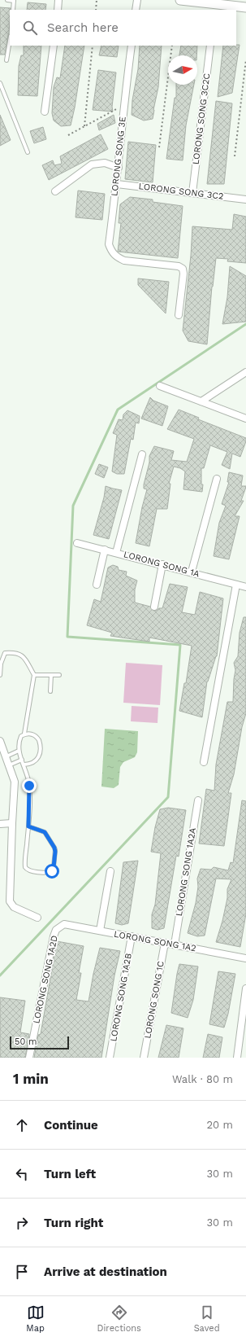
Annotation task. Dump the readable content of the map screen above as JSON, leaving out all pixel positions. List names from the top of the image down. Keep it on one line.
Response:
{"streets":{"street":["LORONG SONG 3C2C","LORONG SONG 3E","LORONG SONG 3C2","LORONG SONG 1A","LORONG SONG 1A2A","LORONG SONG 1A2","LORONG SONG 1A2D","LORONG SONG 1A2B","LORONG SONG 1C"]},"crossings":[["LORONG SONG 3C2C","LORONG SONG 3C2"],["LORONG SONG 3E","LORONG SONG 3C2"],["LORONG SONG 1A2A","LORONG SONG 1A2"],["LORONG SONG 1A2","LORONG SONG 1A2D"],["LORONG SONG 1A2","LORONG SONG 1A2B"],["LORONG SONG 1A2","LORONG SONG 1C"]],"scale_bar":"50 m","north":"right","page":{"search":"Search here","scale":"50 m","heading":["1 min","Walk · 80 m"],"list":[["Continue","20 m"],["Turn left","30 m"],["Turn right","30 m"],"Arrive at destination"],"nav":["Map","Directions","Saved"]}}
